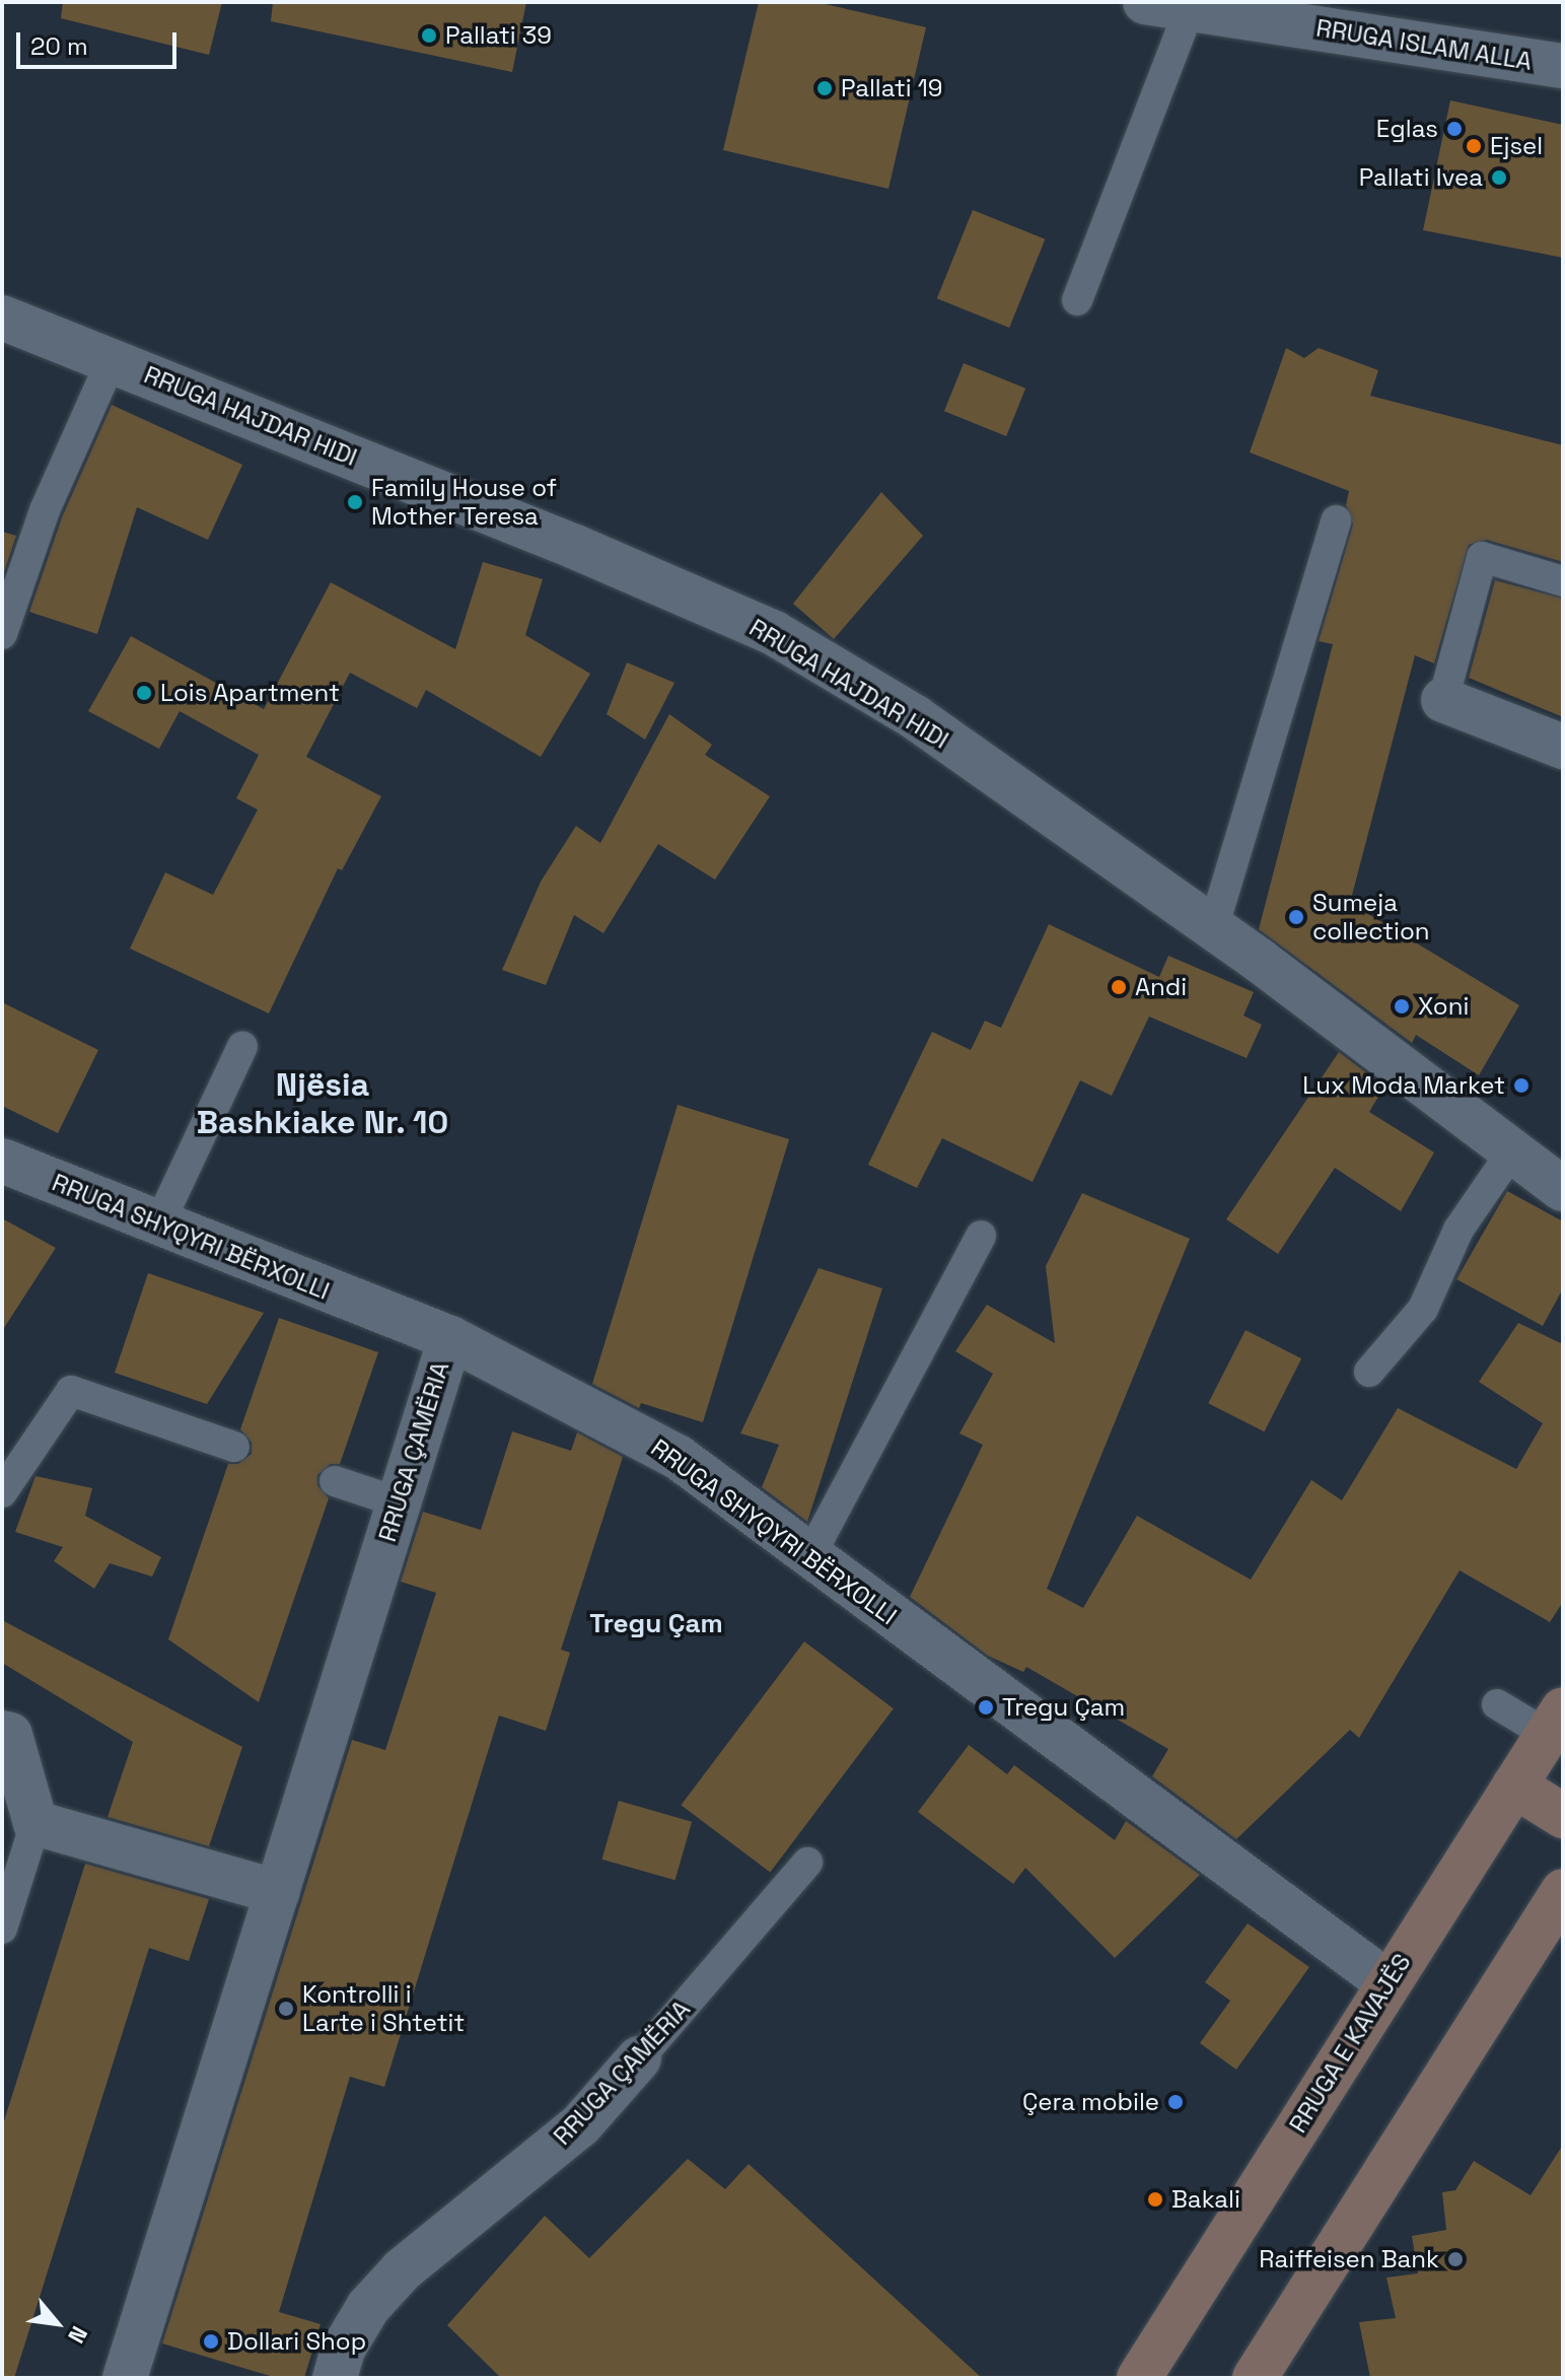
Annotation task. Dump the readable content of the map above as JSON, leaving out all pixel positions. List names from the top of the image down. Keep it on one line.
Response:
{"streets":{"main road":["RRUGA E KAVAJËS"],"street":["RRUGA ISLAM ALLA","RRUGA HAJDAR HIDI","RRUGA SHYQYRI BËRXOLLI","RRUGA ÇAMËRIA"]},"crossings":[["RRUGA SHYQYRI BËRXOLLI","RRUGA ÇAMËRIA"],["RRUGA SHYQYRI BËRXOLLI","RRUGA E KAVAJËS"]],"districts":["Njësia Bashkiake Nr. 10","Tregu Çam"],"places":["Pallati 39","Pallati 19","Eglas","Ejsel","Pallati Ivea","Family House of Mother Teresa","Lois Apartment","Sumeja collection","Andi","Xoni","Lux Moda Market","Tregu Çam","Kontrolli i Larte i Shtetit","Çera mobile","Bakali","Raiffeisen Bank","Dollari Shop"],"scale_bar":"20 m","north":"bottom right"}
